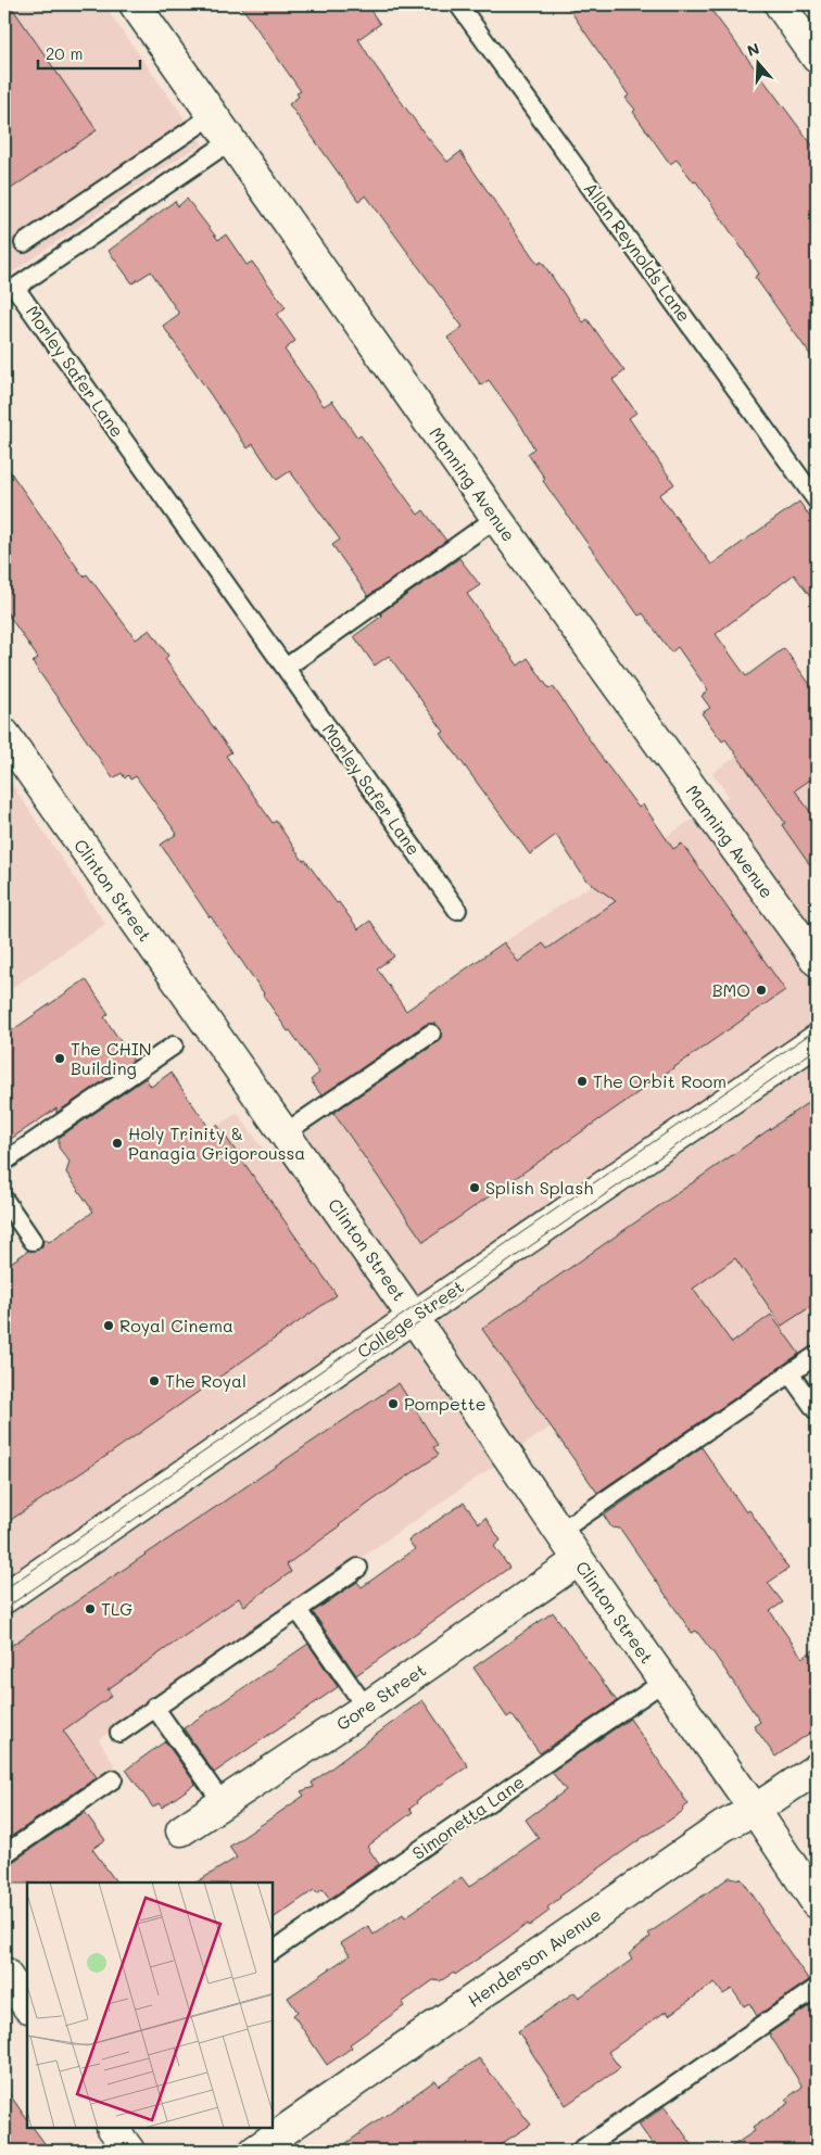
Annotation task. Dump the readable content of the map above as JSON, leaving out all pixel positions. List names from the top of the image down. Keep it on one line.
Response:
{"streets":{"street":["Manning Avenue","Clinton Street","College Street","Gore Street","Henderson Avenue"],"lane":["Allan Reynolds Lane","Morley Safer Lane","Simonetta Lane"]},"crossings":[["Morley Safer Lane","Manning Avenue"],["Clinton Street","College Street"],["Clinton Street","Gore Street"],["Clinton Street","Simonetta Lane"],["Clinton Street","Henderson Avenue"]],"places":["BMO","The CHIN Building","The Orbit Room","Holy Trinity & Panagia Grigoroussa","Splish Splash","Royal Cinema","The Royal","Pompette","TLG"],"scale_bar":"20 m","north":"top"}
